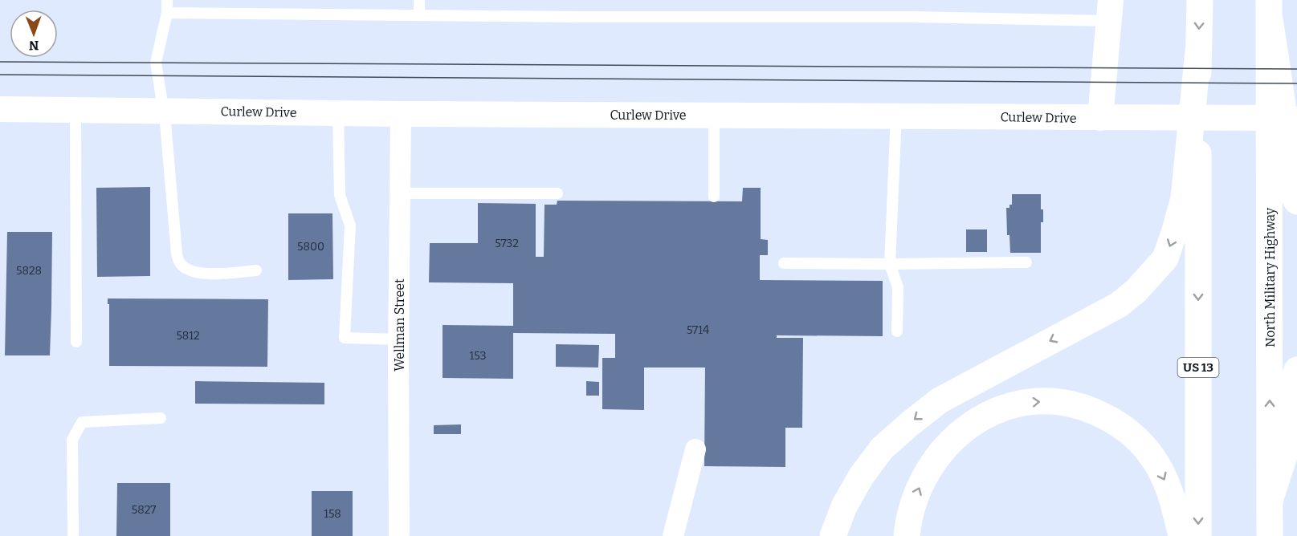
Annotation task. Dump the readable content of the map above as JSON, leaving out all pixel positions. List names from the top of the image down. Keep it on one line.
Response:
{"streets":{"main road":["North Military Highway","US 13"],"street":["Curlew Drive","Wellman Street"]},"crossings":[["Curlew Drive","Wellman Street"]],"house_numbers":["5732","5800","5828","5714","5812","153","5827","158"],"north":"bottom"}
